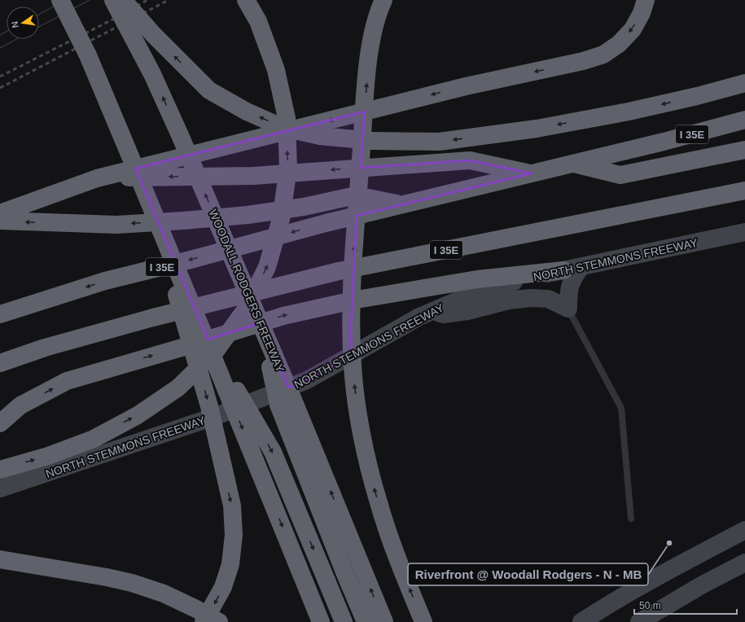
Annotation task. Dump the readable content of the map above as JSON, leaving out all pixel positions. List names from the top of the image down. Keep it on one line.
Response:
{"streets":{"highway":["I 35E","WOODALL RODGERS FREEWAY"],"main road":["NORTH STEMMONS FREEWAY"]},"places":["Riverfront @ Woodall Rodgers - N - MB"],"scale_bar":"50 m","north":"left"}
